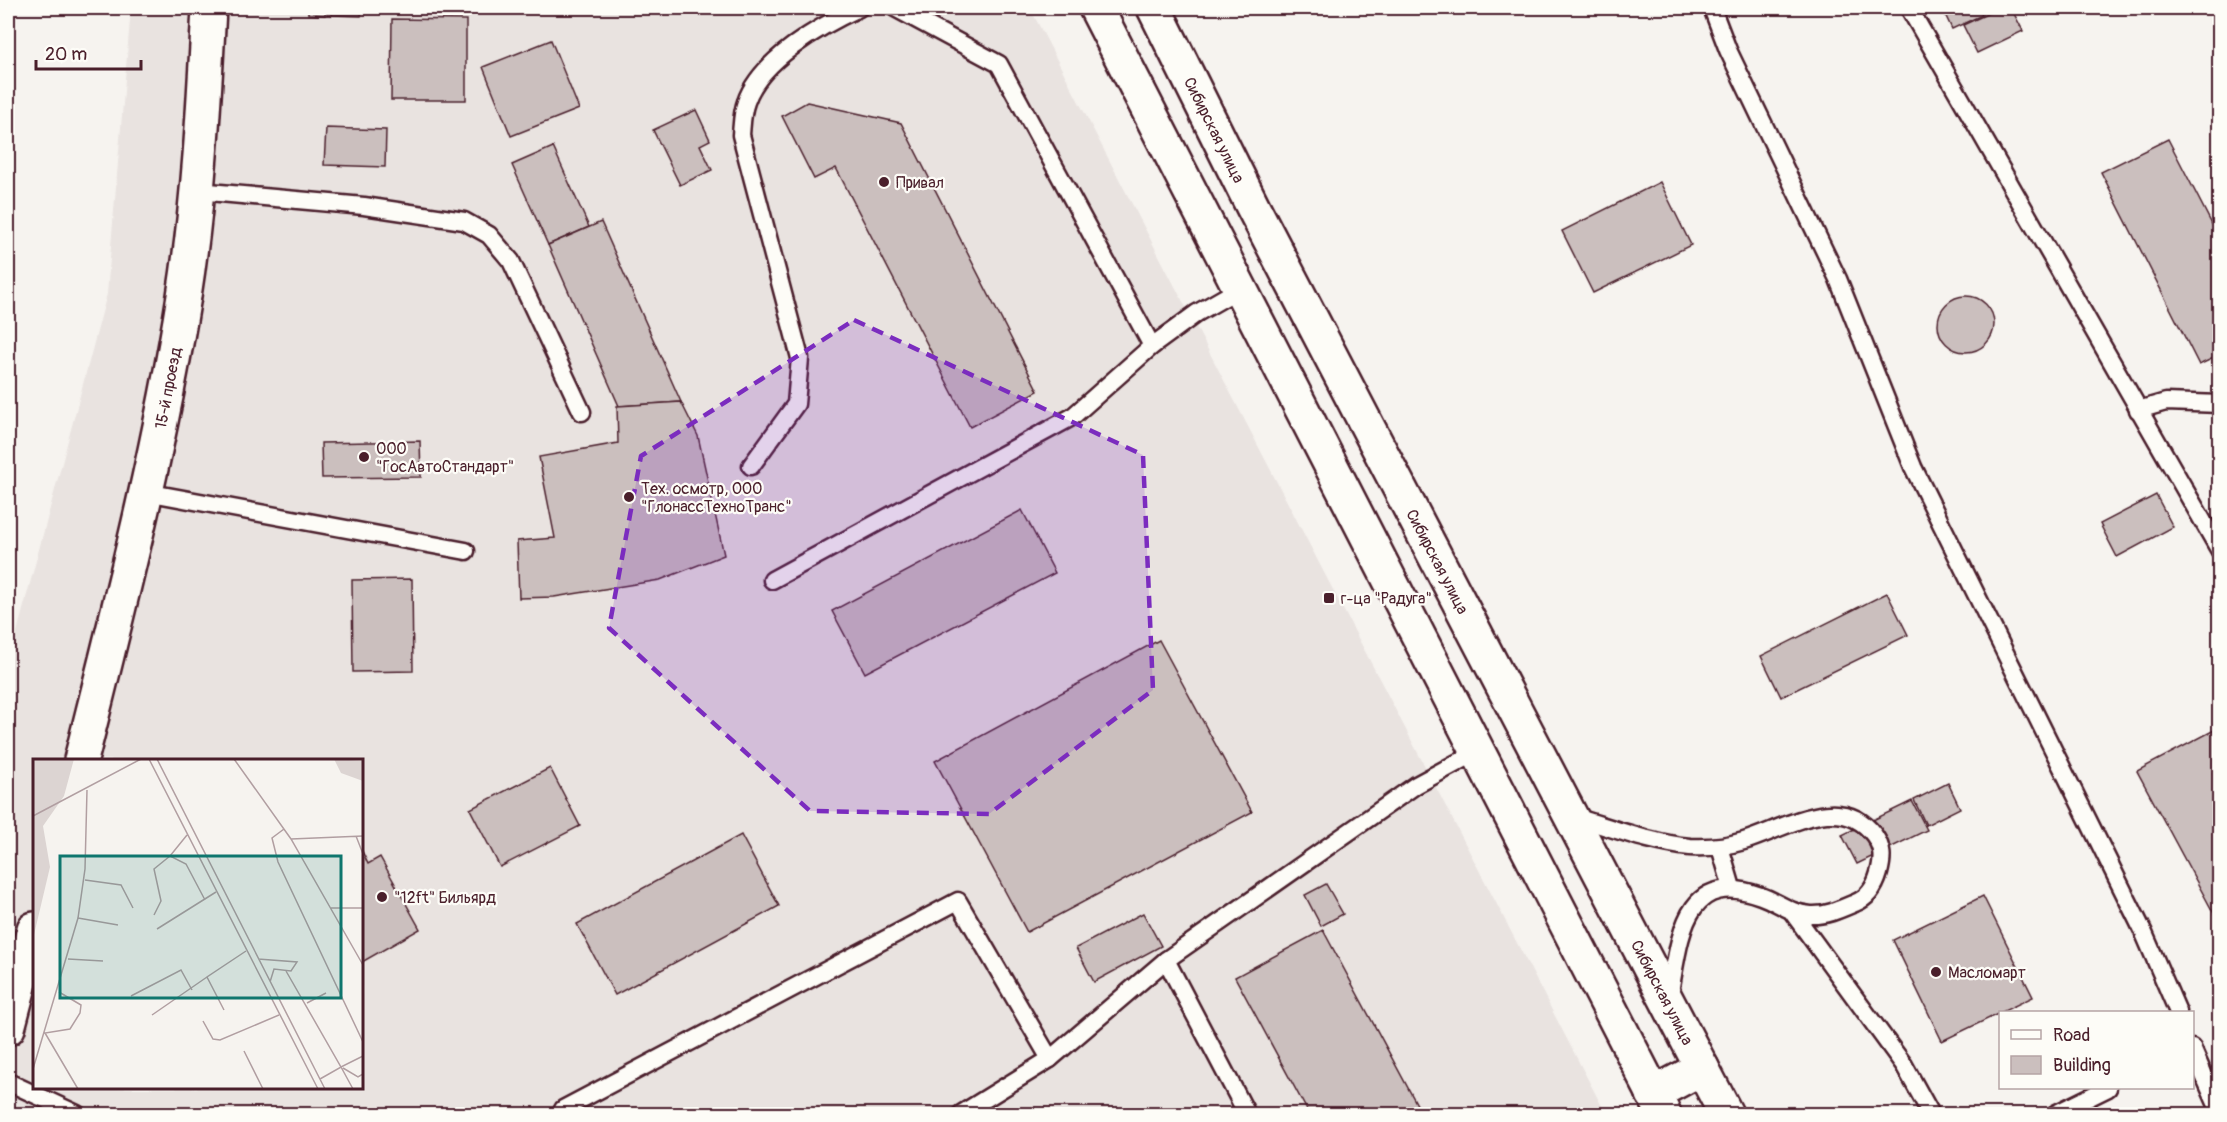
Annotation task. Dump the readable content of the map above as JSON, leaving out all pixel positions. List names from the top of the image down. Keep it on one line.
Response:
{"streets":{"main road":["Сибирская улица","15-й проезд"]},"places":{"other":["Привал","ООО \"ГосАвтоСтандарт\"","Тех. осмотр, ООО \"ГлонассТехноТранс\"","\"12ft\" Бильярд","Масломарт"],"transit":["г-ца \"Радуга\""]},"legend":["Road","Building"],"scale_bar":"20 m"}
